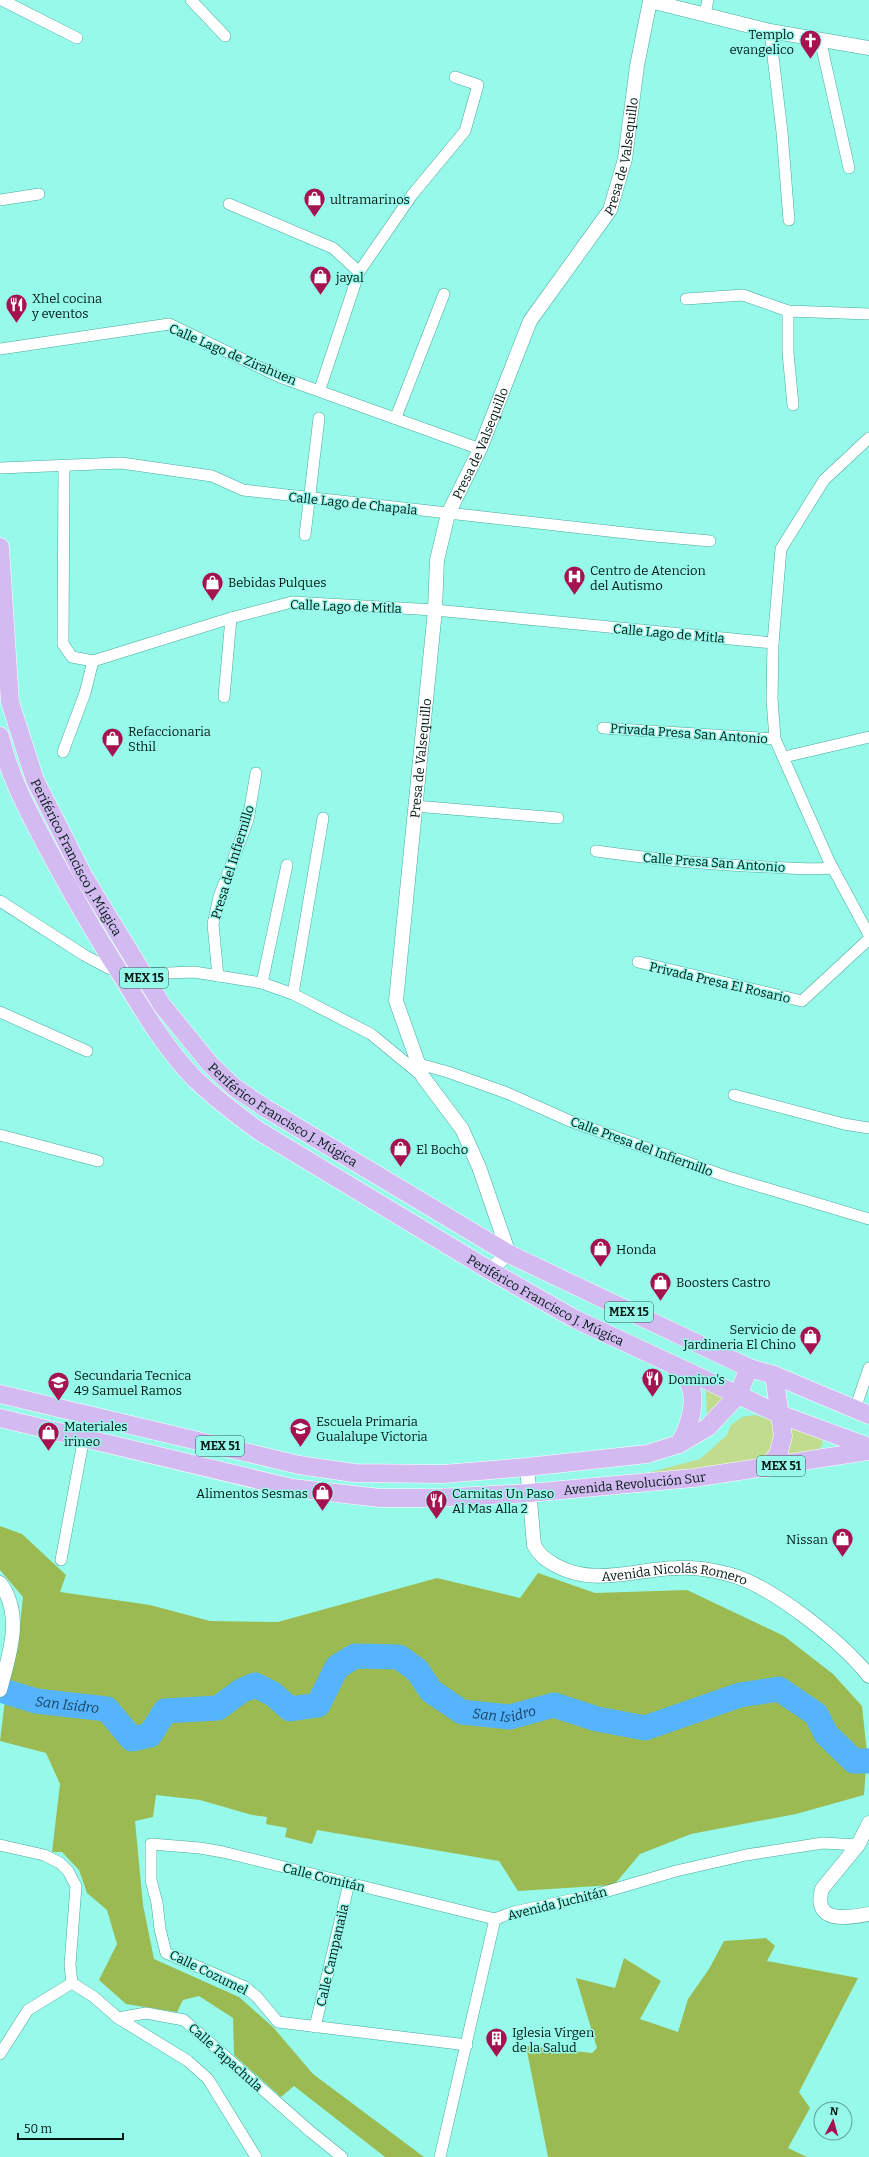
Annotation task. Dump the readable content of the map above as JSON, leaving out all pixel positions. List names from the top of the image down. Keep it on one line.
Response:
{"streets":{"main road":["Periférico Francisco J. Múgica","MEX 15","MEX 51","Avenida Revolución Sur"],"street":["Presa de Valsequillo","Calle Lago de Zirahuen","Calle Lago de Chapala","Calle Lago de Mitla","Privada Presa San Antonio","Presa del Infiernillo","Calle Presa San Antonio","Privada Presa El Rosario","Calle Presa del Infiernillo","Avenida Nicolás Romero","Calle Comitán","Avenida Juchitán","Calle Campanaila","Calle Cozumel","Calle Tapachula"]},"crossings":[["Presa de Valsequillo","Calle Lago de Zirahuen"],["Presa de Valsequillo","Calle Lago de Chapala"],["Presa de Valsequillo","Calle Lago de Mitla"],["Presa de Valsequillo","Periférico Francisco J. Múgica"],["Presa de Valsequillo","Calle Presa del Infiernillo"],["Periférico Francisco J. Múgica","Calle Presa del Infiernillo"],["Periférico Francisco J. Múgica","Avenida Revolución Sur"],["Presa del Infiernillo","Calle Presa del Infiernillo"],["Avenida Revolución Sur","Avenida Nicolás Romero"],["Calle Comitán","Avenida Juchitán"],["Calle Comitán","Calle Campanaila"],["Calle Comitán","Calle Cozumel"],["Avenida Juchitán","Calle Cozumel"],["Calle Campanaila","Calle Cozumel"]],"water":["San Isidro"],"places":{"church":["Templo evangelico"],"shop":["ultramarinos","jayal","Bebidas Pulques","Refaccionaria Sthil","El Bocho","Honda","Boosters Castro","Servicio de Jardineria El Chino","Materiales irineo","Alimentos Sesmas","Nissan"],"restaurant":["Xhel cocina y eventos","Domino's","Carnitas Un Paso Al Mas Alla 2"],"hospital":["Centro de Atencion del Autismo"],"school or university":["Secundaria Tecnica 49 Samuel Ramos","Escuela Primaria Gualalupe Victoria"],"building":["Iglesia Virgen de la Salud"]},"scale_bar":"50 m","north":"top"}
